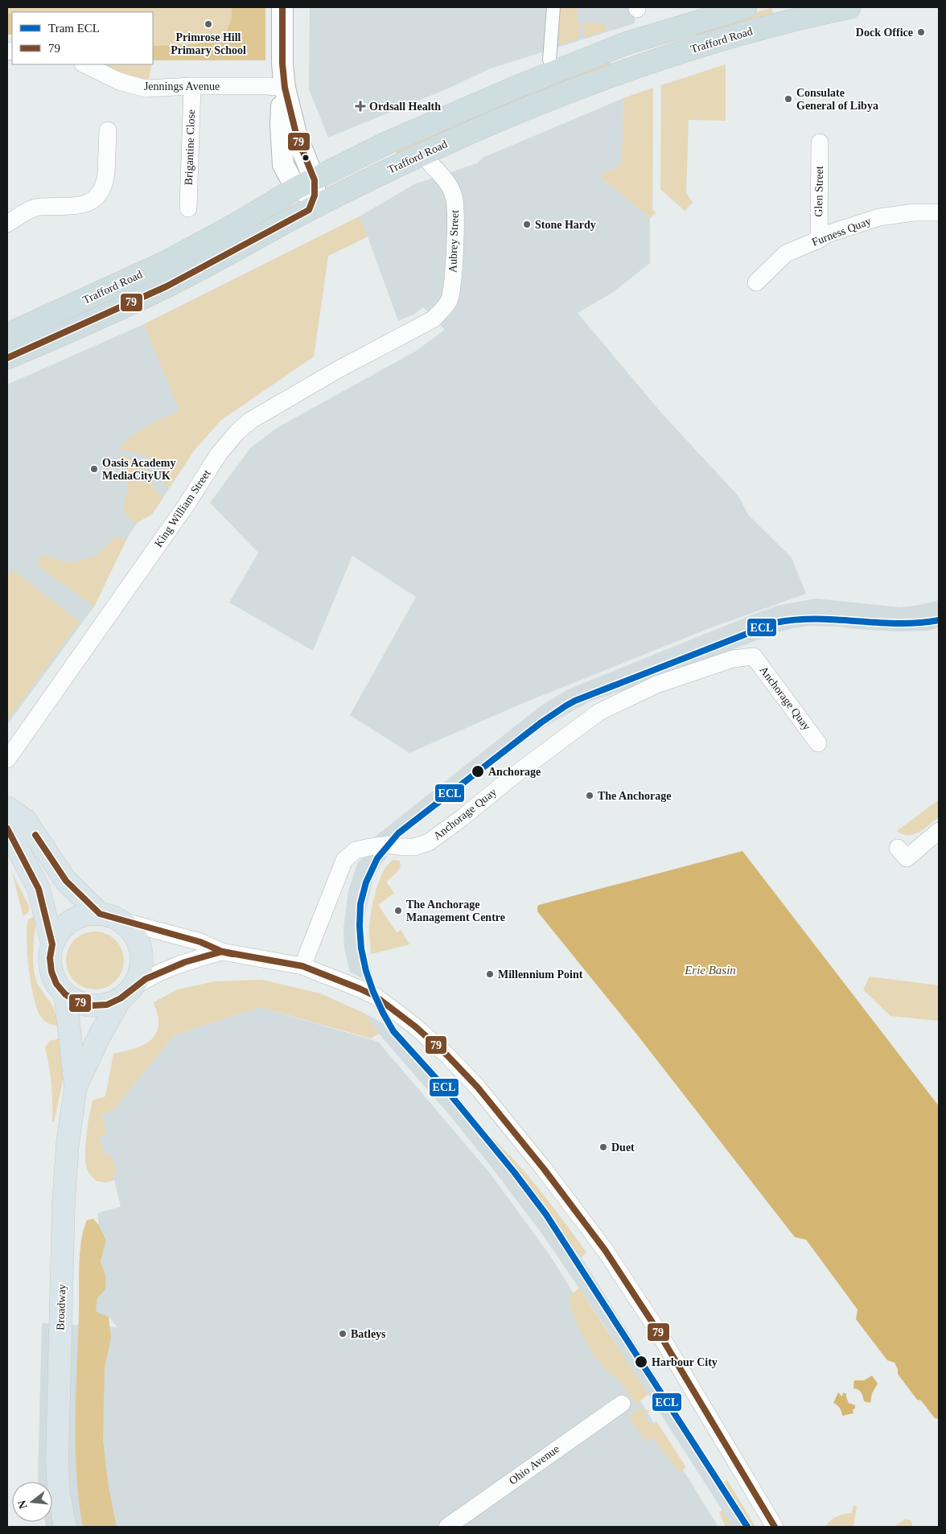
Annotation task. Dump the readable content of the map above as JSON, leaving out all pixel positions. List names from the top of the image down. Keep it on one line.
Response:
{"streets":{"highway":["Trafford Road"],"main road":["Broadway"],"street":["Jennings Avenue","Brigantine Close","Glen Street","Furness Quay","Aubrey Street","King William Street","Anchorage Quay","Ohio Avenue"]},"crossings":[["Trafford Road","Aubrey Street"],["Jennings Avenue","Brigantine Close"],["Glen Street","Furness Quay"],["Aubrey Street","King William Street"]],"water":["Erie Basin"],"places":{"other":["Primrose Hill Primary School","Dock Office","Consulate General of Libya","Stone Hardy","Oasis Academy MediaCityUK","Anchorage","The Anchorage","The Anchorage Management Centre","Millennium Point","Duet","Batleys","Harbour City"],"health":["Ordsall Health"]},"lines":["transit line 79","tram line ECL"],"legend":["Tram ECL","79"],"north":"left"}
